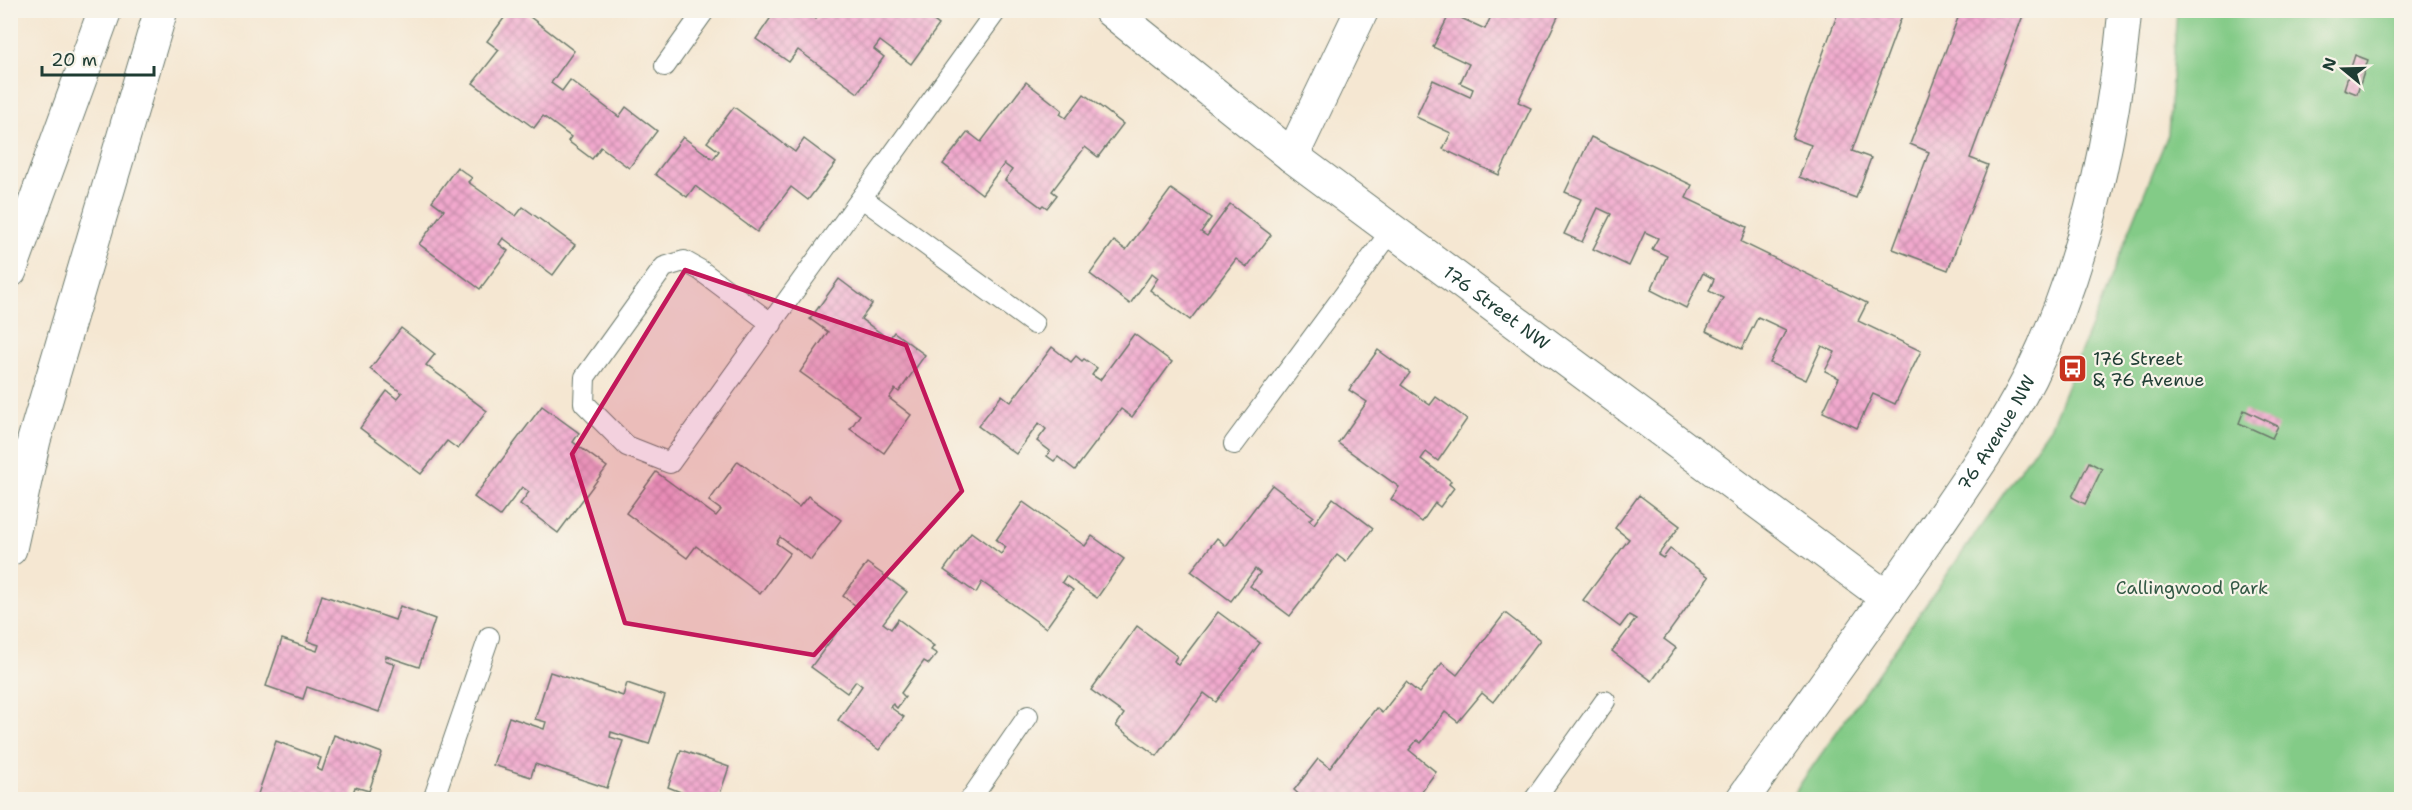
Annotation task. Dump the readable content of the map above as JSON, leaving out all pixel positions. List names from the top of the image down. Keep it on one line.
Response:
{"streets":{"main road":["176 Street NW","76 Avenue NW"]},"crossings":[["176 Street NW","76 Avenue NW"]],"parks":["Callingwood Park"],"places":{"bus stop":["176 Street & 76 Avenue"]},"scale_bar":"20 m","north":"left"}
